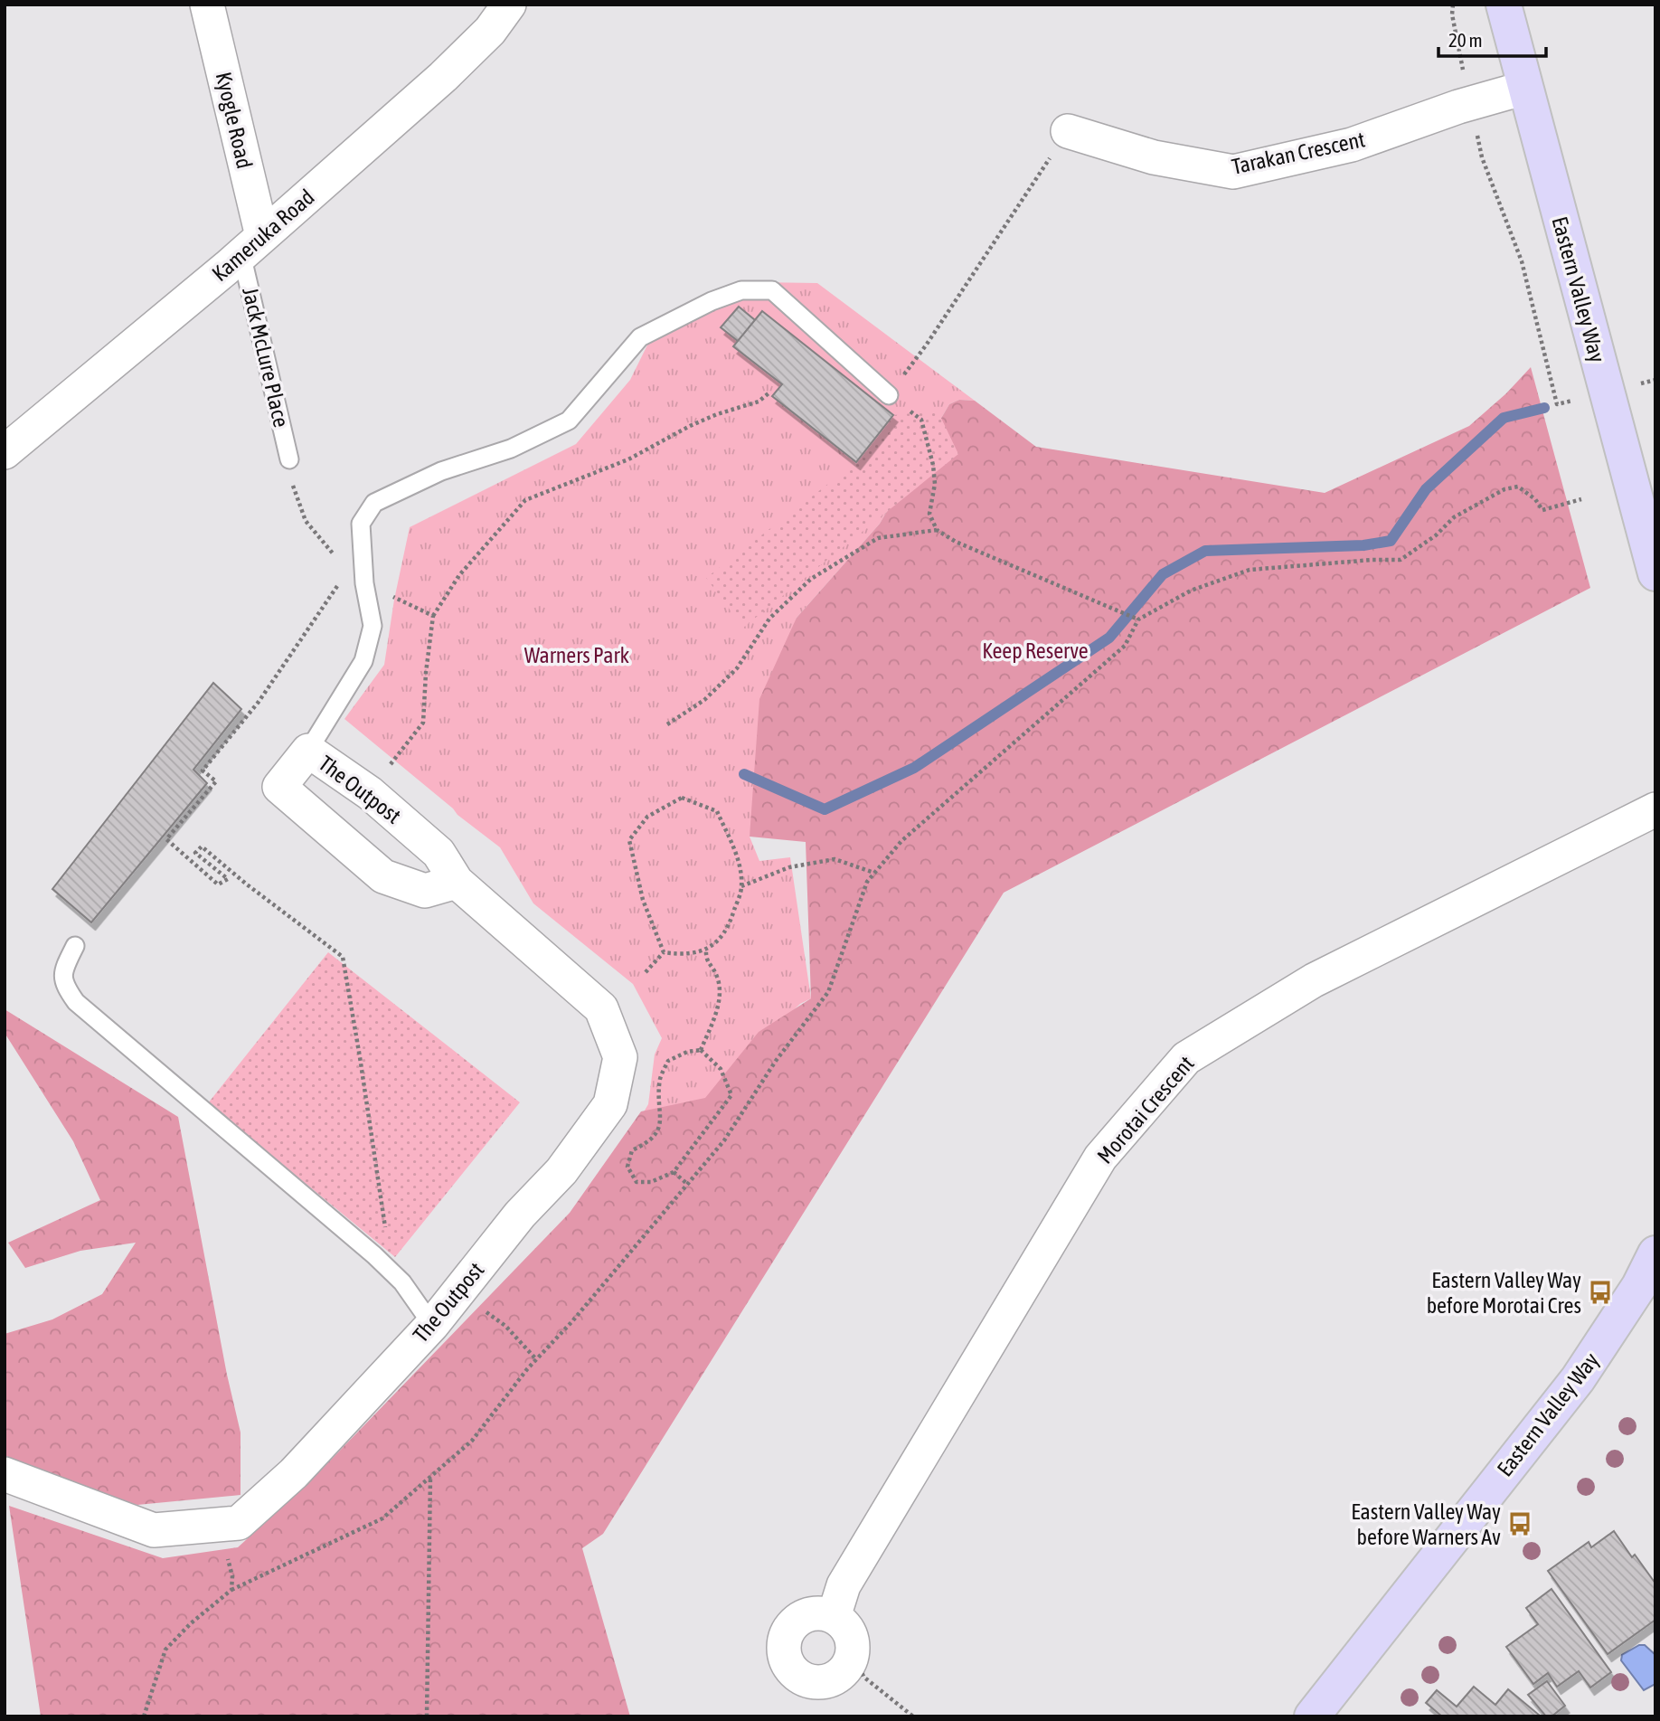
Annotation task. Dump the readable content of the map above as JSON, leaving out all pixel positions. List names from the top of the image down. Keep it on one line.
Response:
{"streets":{"main road":["Eastern Valley Way"],"street":["Kyogle Road","Tarakan Crescent","Kameruka Road","The Outpost","Morotai Crescent"],"lane":["Jack McLure Place"]},"crossings":[["Kyogle Road","Kameruka Road"],["Kyogle Road","Jack McLure Place"],["Tarakan Crescent","Eastern Valley Way"],["Kameruka Road","Jack McLure Place"]],"parks":["Keep Reserve","Warners Park"],"places":{"bus stop":["Eastern Valley Way before Morotai Cres","Eastern Valley Way before Warners Av"]},"scale_bar":"20 m"}
